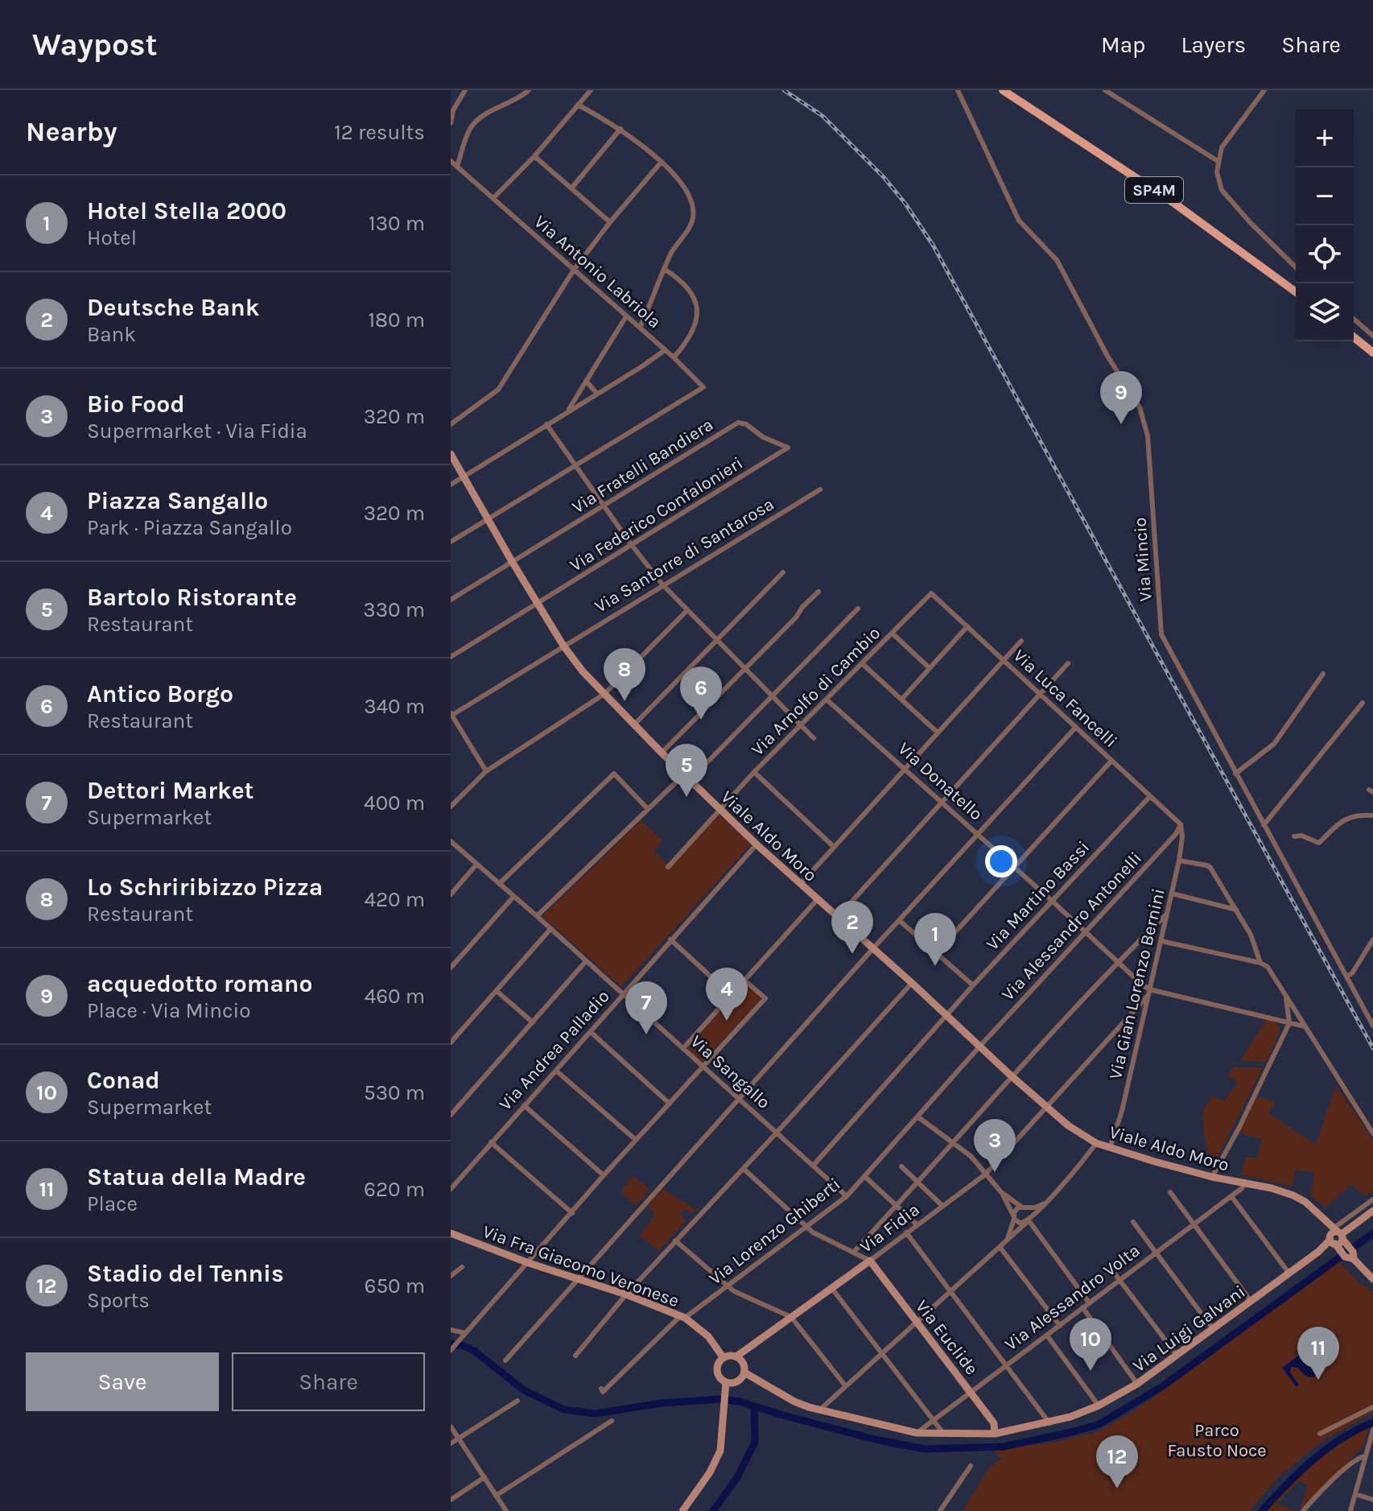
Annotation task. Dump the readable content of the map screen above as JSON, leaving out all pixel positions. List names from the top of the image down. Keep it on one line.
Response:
{"streets":{"main road":["SP4M"],"street":["Via Antonio Labriola","Via Fratelli Bandiera","Via Federico Confalonieri","Via Santorre di Santarosa","Via Mincio","Via Arnolfo di Cambio","Via Luca Fancelli","Via Donatello","Viale Aldo Moro","Via Martino Bassi","Via Alessandro Antonelli","Via Gian Lorenzo Bernini","Via Andrea Palladio","Via Sangallo","Via Fidia","Via Lorenzo Ghiberti","Via Fra Giacomo Veronese","Via Alessandro Volta","Via Luigi Galvani","Via Euclide"]},"crossings":[["Via Fratelli Bandiera","Via Federico Confalonieri"],["Via Fratelli Bandiera","Viale Aldo Moro"],["Via Federico Confalonieri","Viale Aldo Moro"],["Via Santorre di Santarosa","Viale Aldo Moro"],["Via Arnolfo di Cambio","Via Luca Fancelli"],["Via Arnolfo di Cambio","Via Donatello"],["Via Arnolfo di Cambio","Viale Aldo Moro"],["Via Luca Fancelli","Via Martino Bassi"],["Via Luca Fancelli","Via Alessandro Antonelli"],["Via Luca Fancelli","Via Gian Lorenzo Bernini"],["Via Donatello","Via Martino Bassi"],["Via Donatello","Via Alessandro Antonelli"],["Via Donatello","Via Gian Lorenzo Bernini"],["Viale Aldo Moro","Via Martino Bassi"],["Viale Aldo Moro","Via Alessandro Antonelli"],["Viale Aldo Moro","Via Gian Lorenzo Bernini"],["Viale Aldo Moro","Via Andrea Palladio"],["Viale Aldo Moro","Via Fidia"],["Viale Aldo Moro","Via Lorenzo Ghiberti"],["Viale Aldo Moro","Via Alessandro Volta"],["Viale Aldo Moro","Via Luigi Galvani"],["Via Martino Bassi","Via Sangallo"],["Via Alessandro Antonelli","Via Gian Lorenzo Bernini"],["Via Alessandro Antonelli","Via Lorenzo Ghiberti"],["Via Gian Lorenzo Bernini","Via Fidia"],["Via Andrea Palladio","Via Sangallo"],["Via Sangallo","Via Lorenzo Ghiberti"],["Via Fidia","Via Fra Giacomo Veronese"],["Via Fidia","Via Euclide"],["Via Lorenzo Ghiberti","Via Fra Giacomo Veronese"],["Via Alessandro Volta","Via Euclide"],["Via Luigi Galvani","Via Euclide"]],"parks":["Parco Fausto Noce"],"page":{"header":"Waypost","nav":["Map","Layers","Share"],"heading":["Nearby","12 results"],"map_buttons":["+","−"],"list":[{"mark":"1","name":"Hotel Stella 2000","note":"Hotel","value":"130 m"},{"mark":"2","name":"Deutsche Bank","note":"Bank","value":"180 m"},{"mark":"3","name":"Bio Food","note":"Supermarket · Via Fidia","value":"320 m"},{"mark":"4","name":"Piazza Sangallo","note":"Park · Piazza Sangallo","value":"320 m"},{"mark":"5","name":"Bartolo Ristorante","note":"Restaurant","value":"330 m"},{"mark":"6","name":"Antico Borgo","note":"Restaurant","value":"340 m"},{"mark":"7","name":"Dettori Market","note":"Supermarket","value":"400 m"},{"mark":"8","name":"Lo Schriribizzo Pizza","note":"Restaurant","value":"420 m"},{"mark":"9","name":"acquedotto romano","note":"Place · Via Mincio","value":"460 m"},{"mark":"10","name":"Conad","note":"Supermarket","value":"530 m"},{"mark":"11","name":"Statua della Madre","note":"Place","value":"620 m"},{"mark":"12","name":"Stadio del Tennis","note":"Sports","value":"650 m"}],"pins":["9","8","6","5","2","1","4","7","3","10","11","12"],"buttons":["Save","Share"]}}
